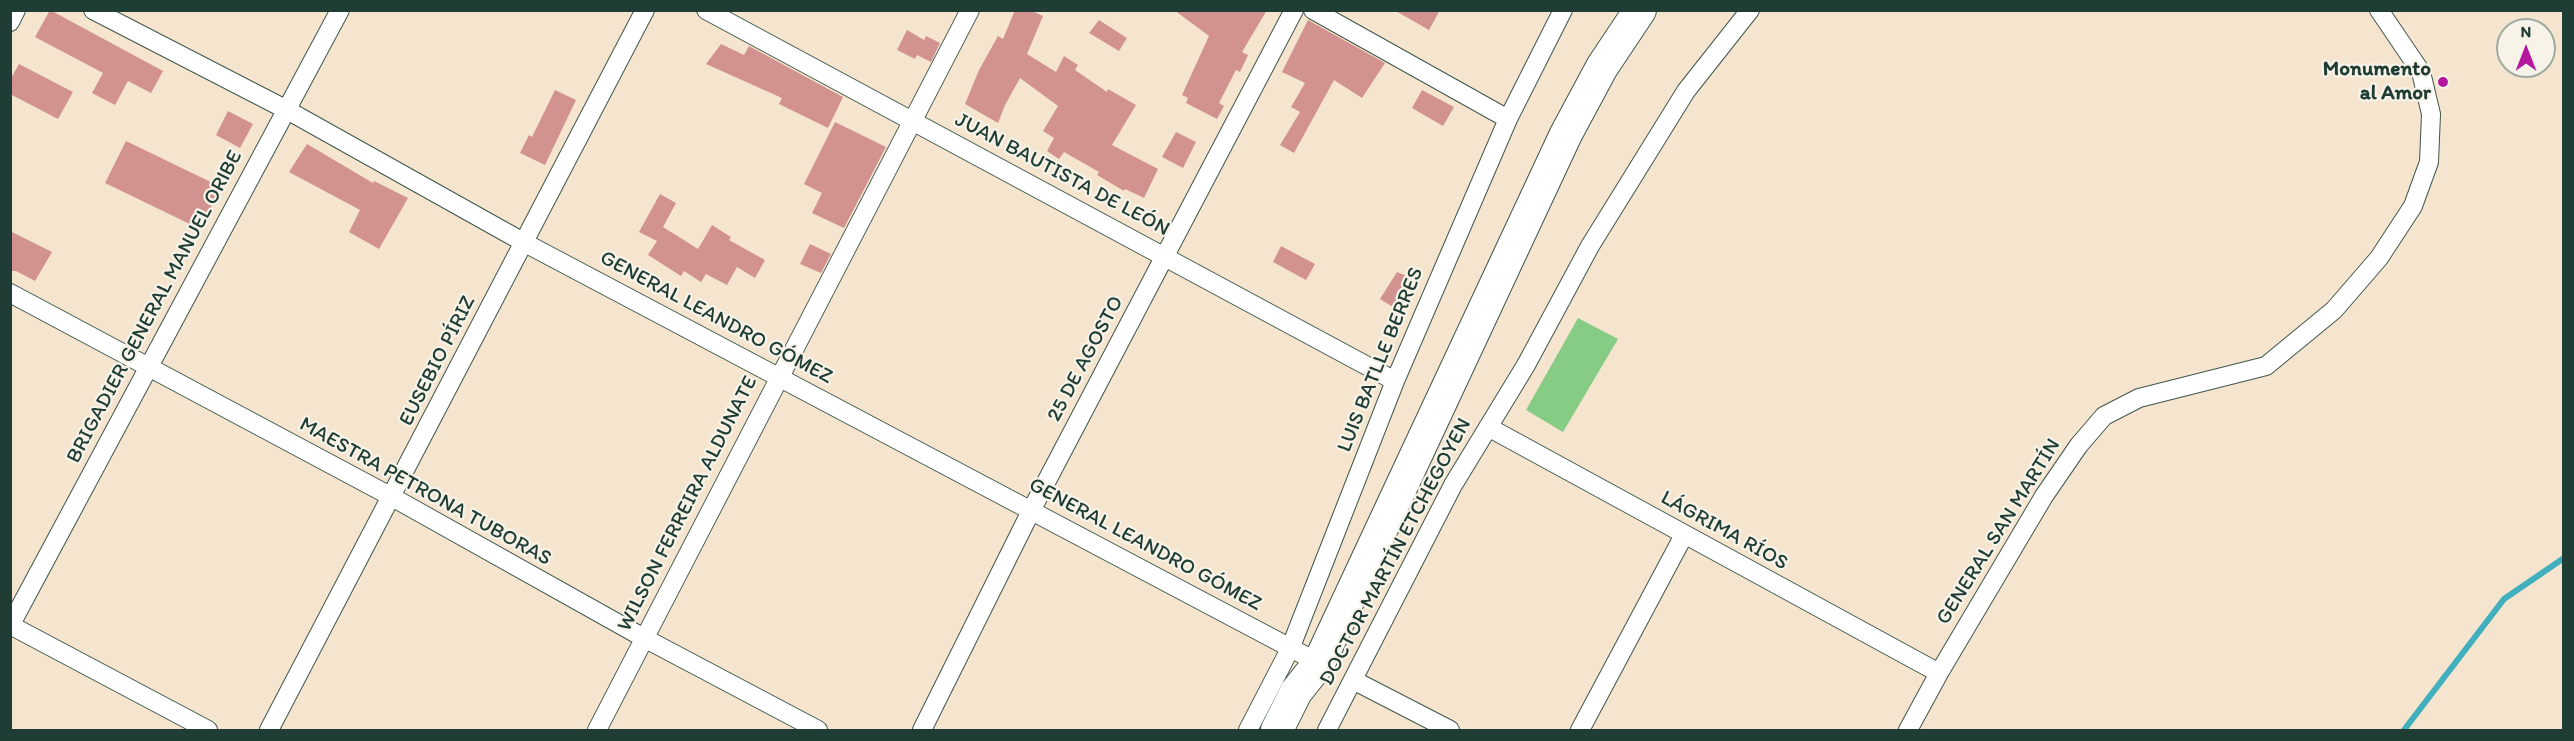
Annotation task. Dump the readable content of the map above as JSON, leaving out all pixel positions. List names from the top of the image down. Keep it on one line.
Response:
{"streets":{"street":["JUAN BAUTISTA DE LEÓN","BRIGADIER GENERAL MANUEL ORIBE","GENERAL LEANDRO GÓMEZ","25 DE AGOSTO","LUIS BATLLE BERRES","EUSEBIO PÍRIZ","MAESTRA PETRONA TUBORAS","WILSON FERREIRA ALDUNATE","LÁGRIMA RÍOS","GENERAL SAN MARTÍN","DOCTOR MARTÍN ETCHEGOYEN"]},"crossings":[["JUAN BAUTISTA DE LEÓN","25 DE AGOSTO"],["JUAN BAUTISTA DE LEÓN","LUIS BATLLE BERRES"],["JUAN BAUTISTA DE LEÓN","WILSON FERREIRA ALDUNATE"],["BRIGADIER GENERAL MANUEL ORIBE","GENERAL LEANDRO GÓMEZ"],["BRIGADIER GENERAL MANUEL ORIBE","MAESTRA PETRONA TUBORAS"],["GENERAL LEANDRO GÓMEZ","25 DE AGOSTO"],["GENERAL LEANDRO GÓMEZ","LUIS BATLLE BERRES"],["GENERAL LEANDRO GÓMEZ","EUSEBIO PÍRIZ"],["GENERAL LEANDRO GÓMEZ","WILSON FERREIRA ALDUNATE"],["EUSEBIO PÍRIZ","MAESTRA PETRONA TUBORAS"],["MAESTRA PETRONA TUBORAS","WILSON FERREIRA ALDUNATE"],["LÁGRIMA RÍOS","GENERAL SAN MARTÍN"],["LÁGRIMA RÍOS","DOCTOR MARTÍN ETCHEGOYEN"]],"places":["Monumento al Amor"],"north":"top"}
